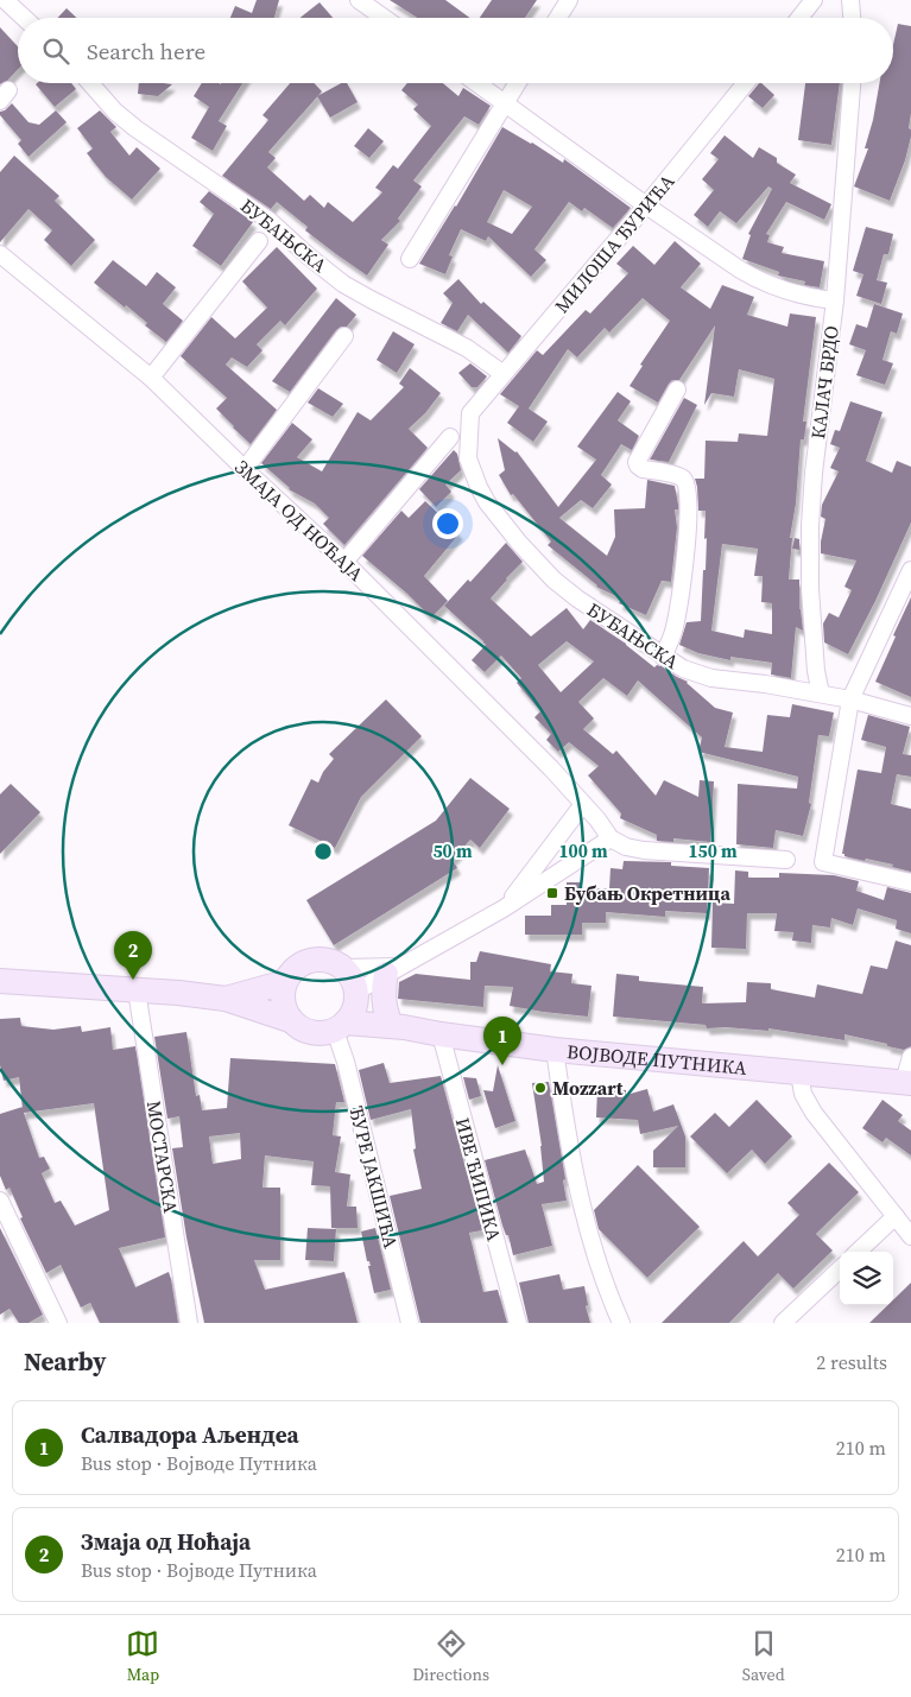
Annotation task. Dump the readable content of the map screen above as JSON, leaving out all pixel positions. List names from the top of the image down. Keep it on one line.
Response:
{"streets":{"street":["БУБАЊСКА","МИЛОША ЂУРИЋА","КАЛАЧ БРДО","ЗМАЈА ОД НОЋАЈА","ВОЈВОДЕ ПУТНИКА","МОСТАРСКА","ЂУРЕ ЈАКШИЋА","ИВЕ ЋИПИКА"]},"crossings":[["БУБАЊСКА","МИЛОША ЂУРИЋА"],["БУБАЊСКА","КАЛАЧ БРДО"],["ВОЈВОДЕ ПУТНИКА","МОСТАРСКА"],["ВОЈВОДЕ ПУТНИКА","ЂУРЕ ЈАКШИЋА"],["ВОЈВОДЕ ПУТНИКА","ИВЕ ЋИПИКА"]],"places":{"transit":["Бубањ Окретница"],"other":["Mozzart"]},"page":{"search":"Search here","pins":["2","1"],"heading":["Nearby","2 results"],"list":[{"mark":"1","name":"Салвадора Аљендеа","note":"Bus stop · Војводе Путника","value":"210 m"},{"mark":"2","name":"Змаја од Ноћаја","note":"Bus stop · Војводе Путника","value":"210 m"}],"nav":["Map","Directions","Saved"]},"rings":["50 m","100 m","150 m"]}
